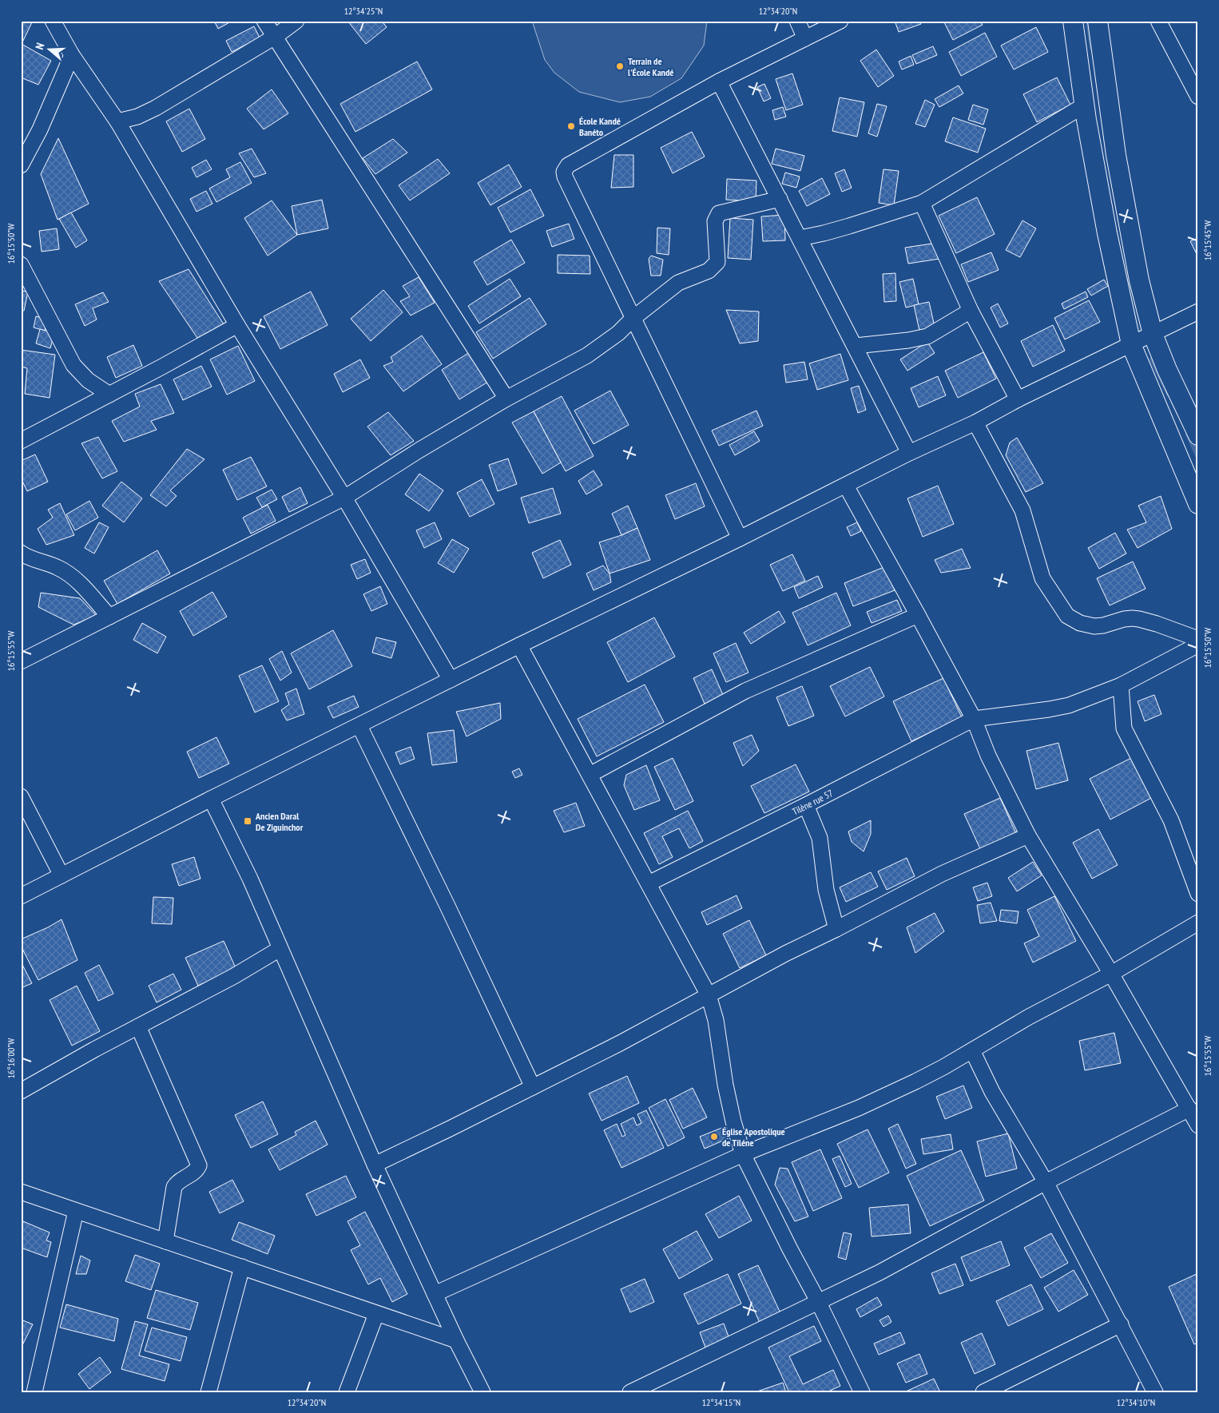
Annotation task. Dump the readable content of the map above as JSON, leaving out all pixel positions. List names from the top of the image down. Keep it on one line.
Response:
{"streets":{"street":["Tilène rue 57"]},"places":{"other":["Terrain de l'École Kandé","École Kandé Banéto","Église Apostolique de Tiléne"],"transit":["Ancien Daral De Ziguinchor"]},"north":"left","coordinates":["12°34'25\"N","12°34'20\"N","16°15'45\"W","16°15'50\"W","16°15'55\"W","16°16'00\"W","12°34'15\"N","12°34'10\"N"]}
